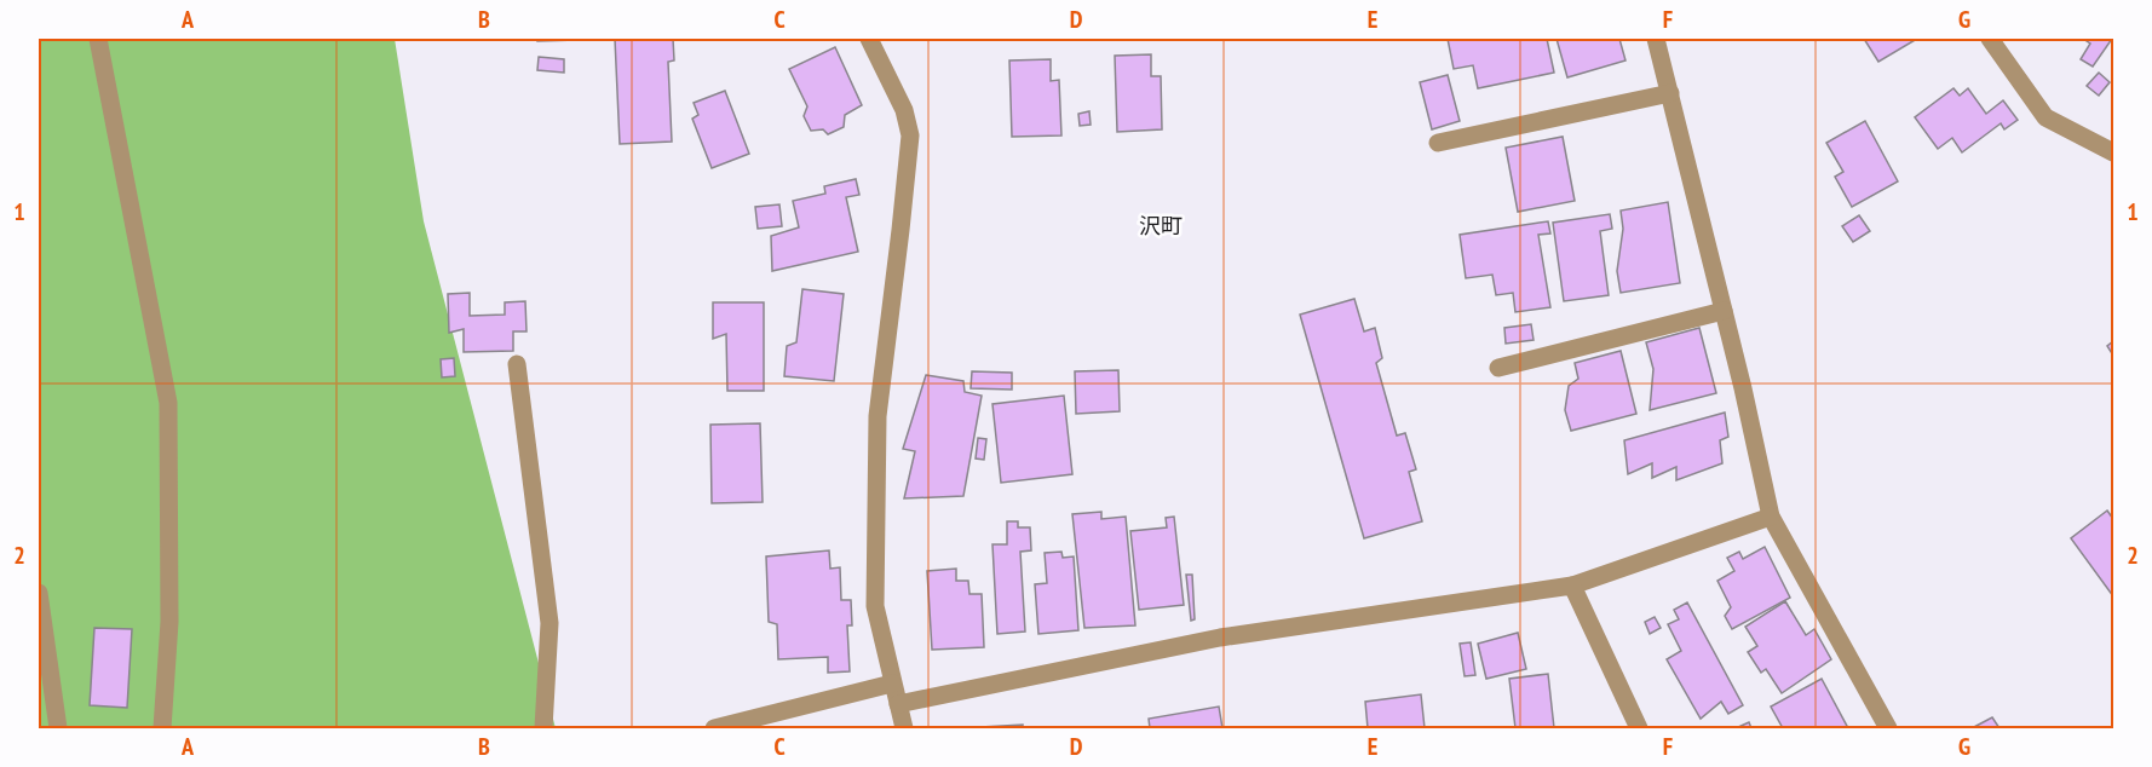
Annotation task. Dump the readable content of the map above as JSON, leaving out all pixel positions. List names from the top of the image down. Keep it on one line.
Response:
{"districts":["沢町"],"grid":{"columns":["A","B","C","D","E","F","G"],"rows":["1","2"]}}
